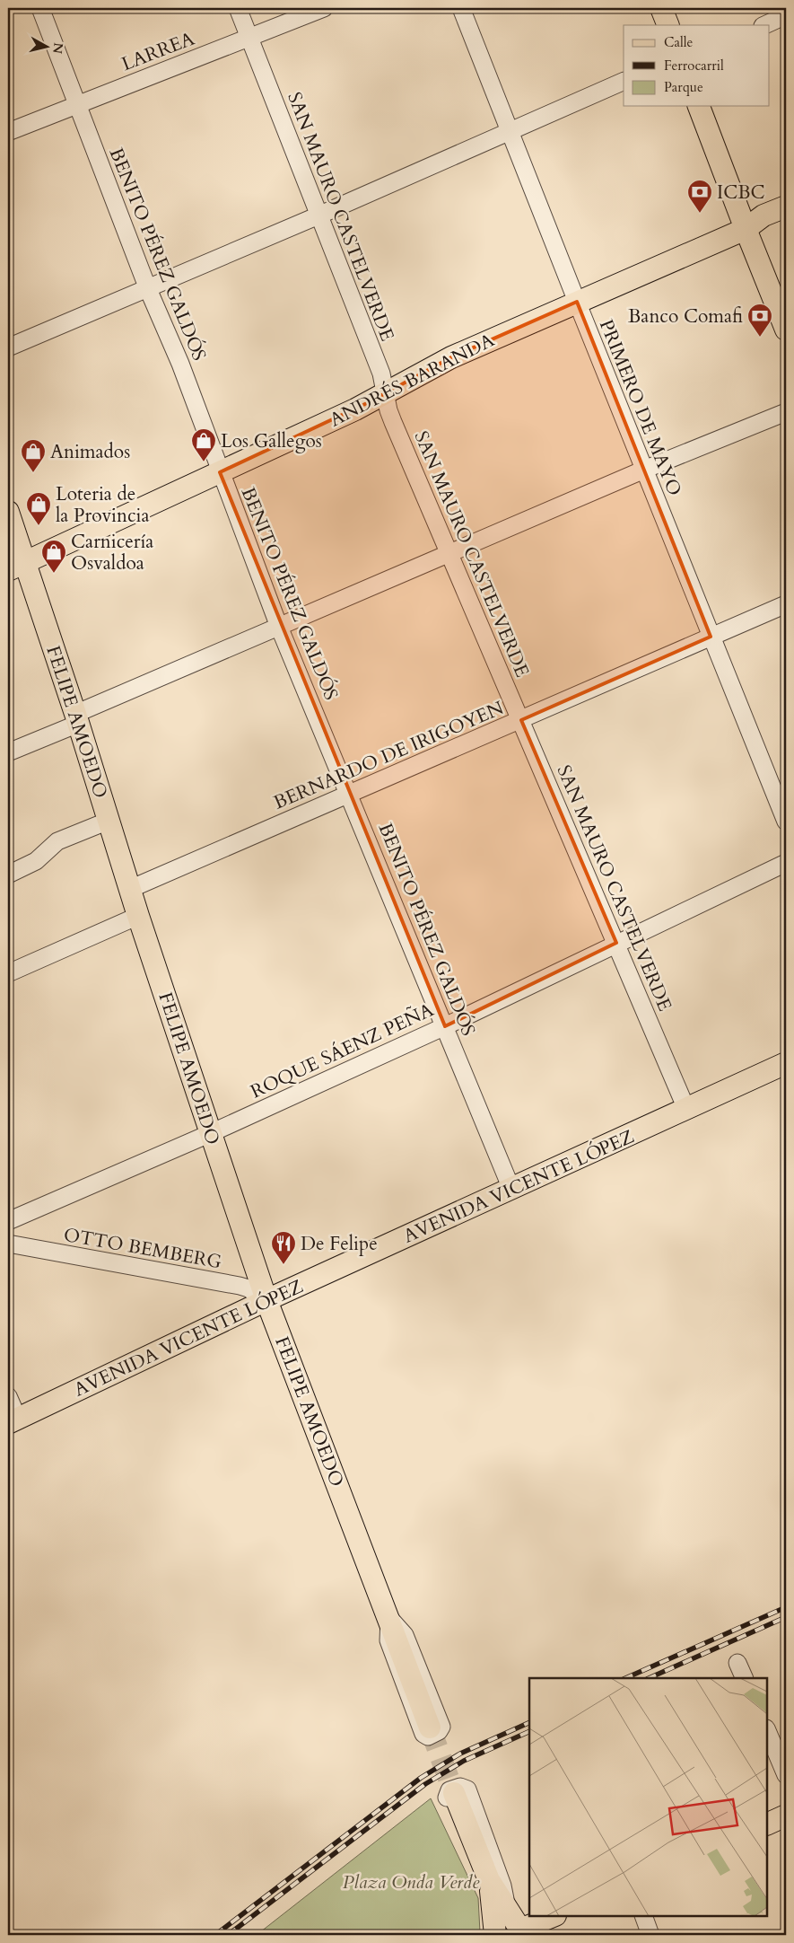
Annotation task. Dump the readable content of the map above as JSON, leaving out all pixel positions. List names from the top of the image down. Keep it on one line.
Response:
{"streets":{"main road":["ANDRÉS BARANDA","FELIPE AMOEDO","AVENIDA VICENTE LÓPEZ"],"street":["LARREA","SAN MAURO CASTELVERDE","BENITO PÉREZ GALDÓS","PRIMERO DE MAYO","BERNARDO DE IRIGOYEN","ROQUE SÁENZ PEÑA","OTTO BEMBERG"]},"crossings":[["LARREA","SAN MAURO CASTELVERDE"],["LARREA","BENITO PÉREZ GALDÓS"],["SAN MAURO CASTELVERDE","ANDRÉS BARANDA"],["SAN MAURO CASTELVERDE","BERNARDO DE IRIGOYEN"],["SAN MAURO CASTELVERDE","ROQUE SÁENZ PEÑA"],["SAN MAURO CASTELVERDE","AVENIDA VICENTE LÓPEZ"],["BENITO PÉREZ GALDÓS","ANDRÉS BARANDA"],["BENITO PÉREZ GALDÓS","BERNARDO DE IRIGOYEN"],["BENITO PÉREZ GALDÓS","ROQUE SÁENZ PEÑA"],["BENITO PÉREZ GALDÓS","AVENIDA VICENTE LÓPEZ"],["ANDRÉS BARANDA","PRIMERO DE MAYO"],["ANDRÉS BARANDA","FELIPE AMOEDO"],["PRIMERO DE MAYO","BERNARDO DE IRIGOYEN"],["FELIPE AMOEDO","BERNARDO DE IRIGOYEN"],["FELIPE AMOEDO","ROQUE SÁENZ PEÑA"],["FELIPE AMOEDO","AVENIDA VICENTE LÓPEZ"],["FELIPE AMOEDO","OTTO BEMBERG"],["AVENIDA VICENTE LÓPEZ","OTTO BEMBERG"]],"parks":["Plaza Onda Verde"],"places":{"bank":["ICBC","Banco Comafi"],"shop":["Los Gallegos","Animados","Loteria de la Provincia","Carnicería Osvaldoa"],"restaurant":["De Felipe"]},"legend":["Calle","Ferrocarril","Parque"],"north":"right"}
